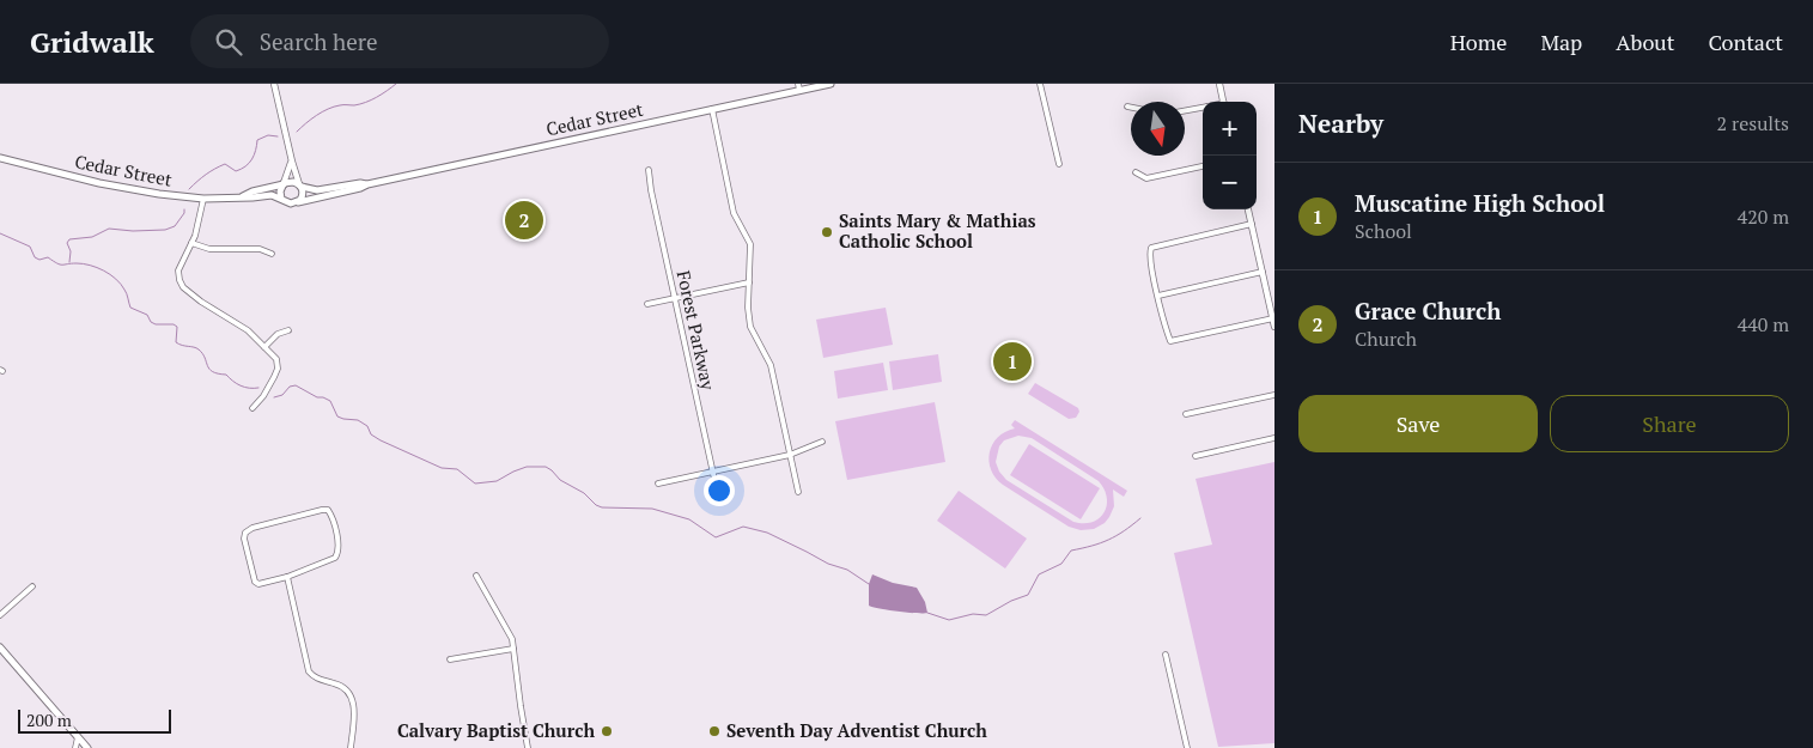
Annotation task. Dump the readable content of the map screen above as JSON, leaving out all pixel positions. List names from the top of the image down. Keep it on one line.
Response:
{"streets":{"main road":["Cedar Street"],"street":["Forest Parkway"]},"places":["Saints Mary & Mathias Catholic School","Calvary Baptist Church","Seventh Day Adventist Church"],"scale_bar":"200 m","north":"bottom","page":{"header":"Gridwalk","search":"Search here","nav":["Home","Map","About","Contact"],"heading":["Nearby","2 results"],"map_buttons":["+","−"],"list":[{"mark":"1","name":"Muscatine High School","note":"School","value":"420 m"},{"mark":"2","name":"Grace Church","note":"Church","value":"440 m"}],"pins":["2","1"],"buttons":["Save","Share"],"scale":"200 m"}}
